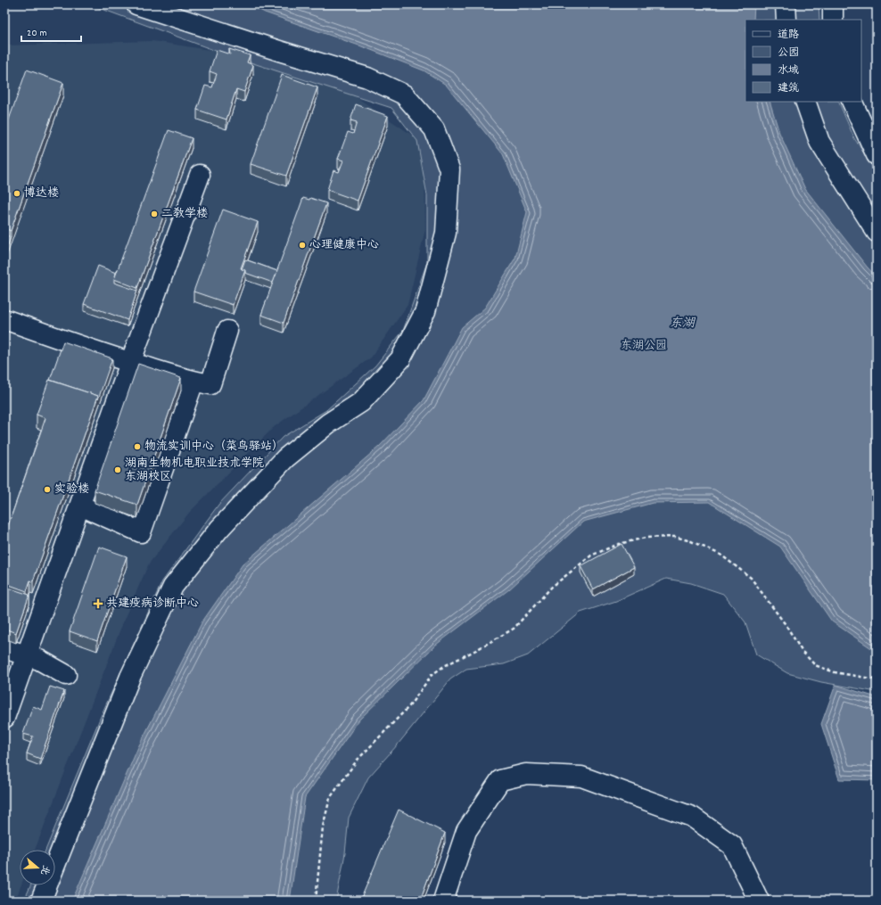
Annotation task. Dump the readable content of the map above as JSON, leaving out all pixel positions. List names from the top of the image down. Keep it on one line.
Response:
{"water":["东湖"],"parks":["东湖公园"],"places":{"other":["博达楼","二教学楼","心理健康中心","物流实训中心（菜鸟驿站）","湖南生物机电职业技术学院 东湖校区","实验楼"],"health":["共建疫病诊断中心"]},"legend":["道路","公园","水域","建筑"],"scale_bar":"20 m","north":"right"}
